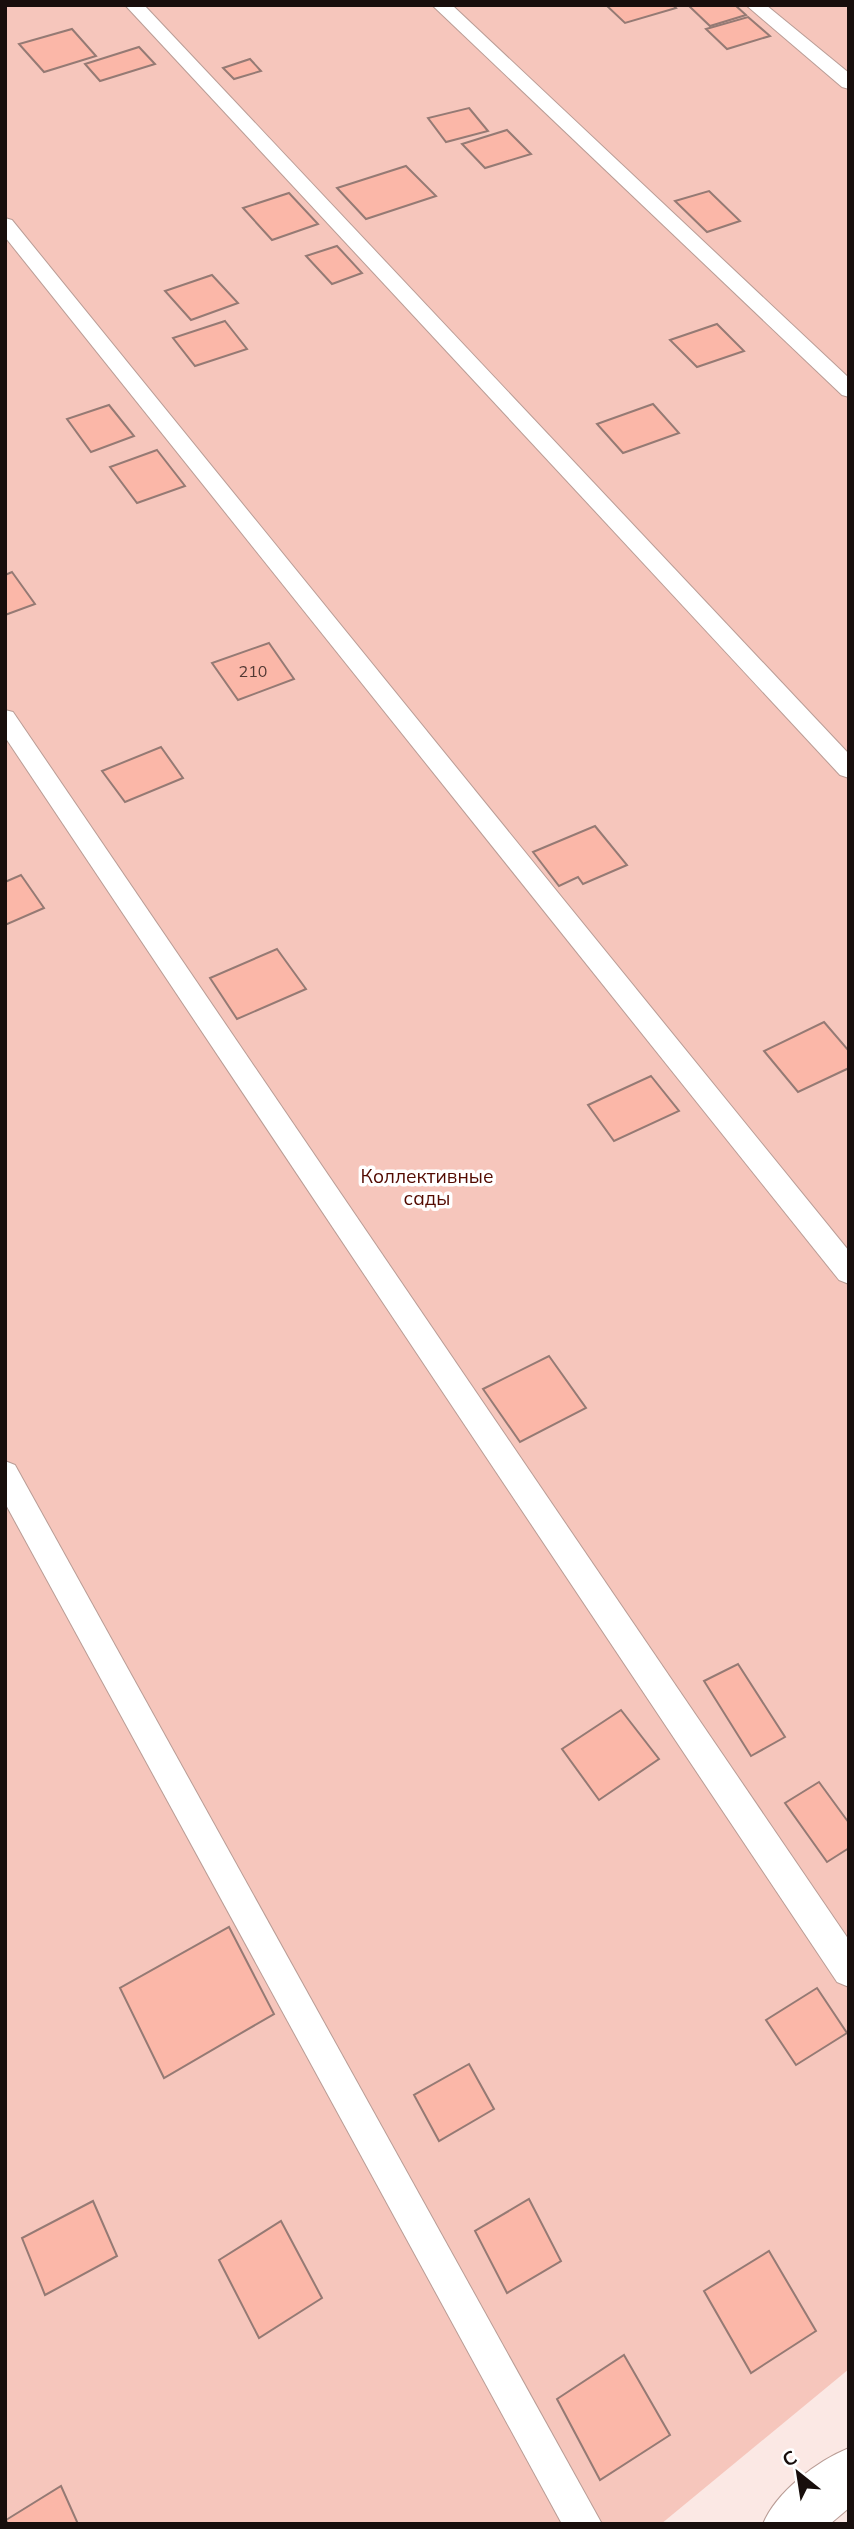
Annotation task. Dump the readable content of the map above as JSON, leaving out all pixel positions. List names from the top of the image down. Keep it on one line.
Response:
{"parks":["Коллективные сады"],"house_numbers":["210"],"north":"top left"}
